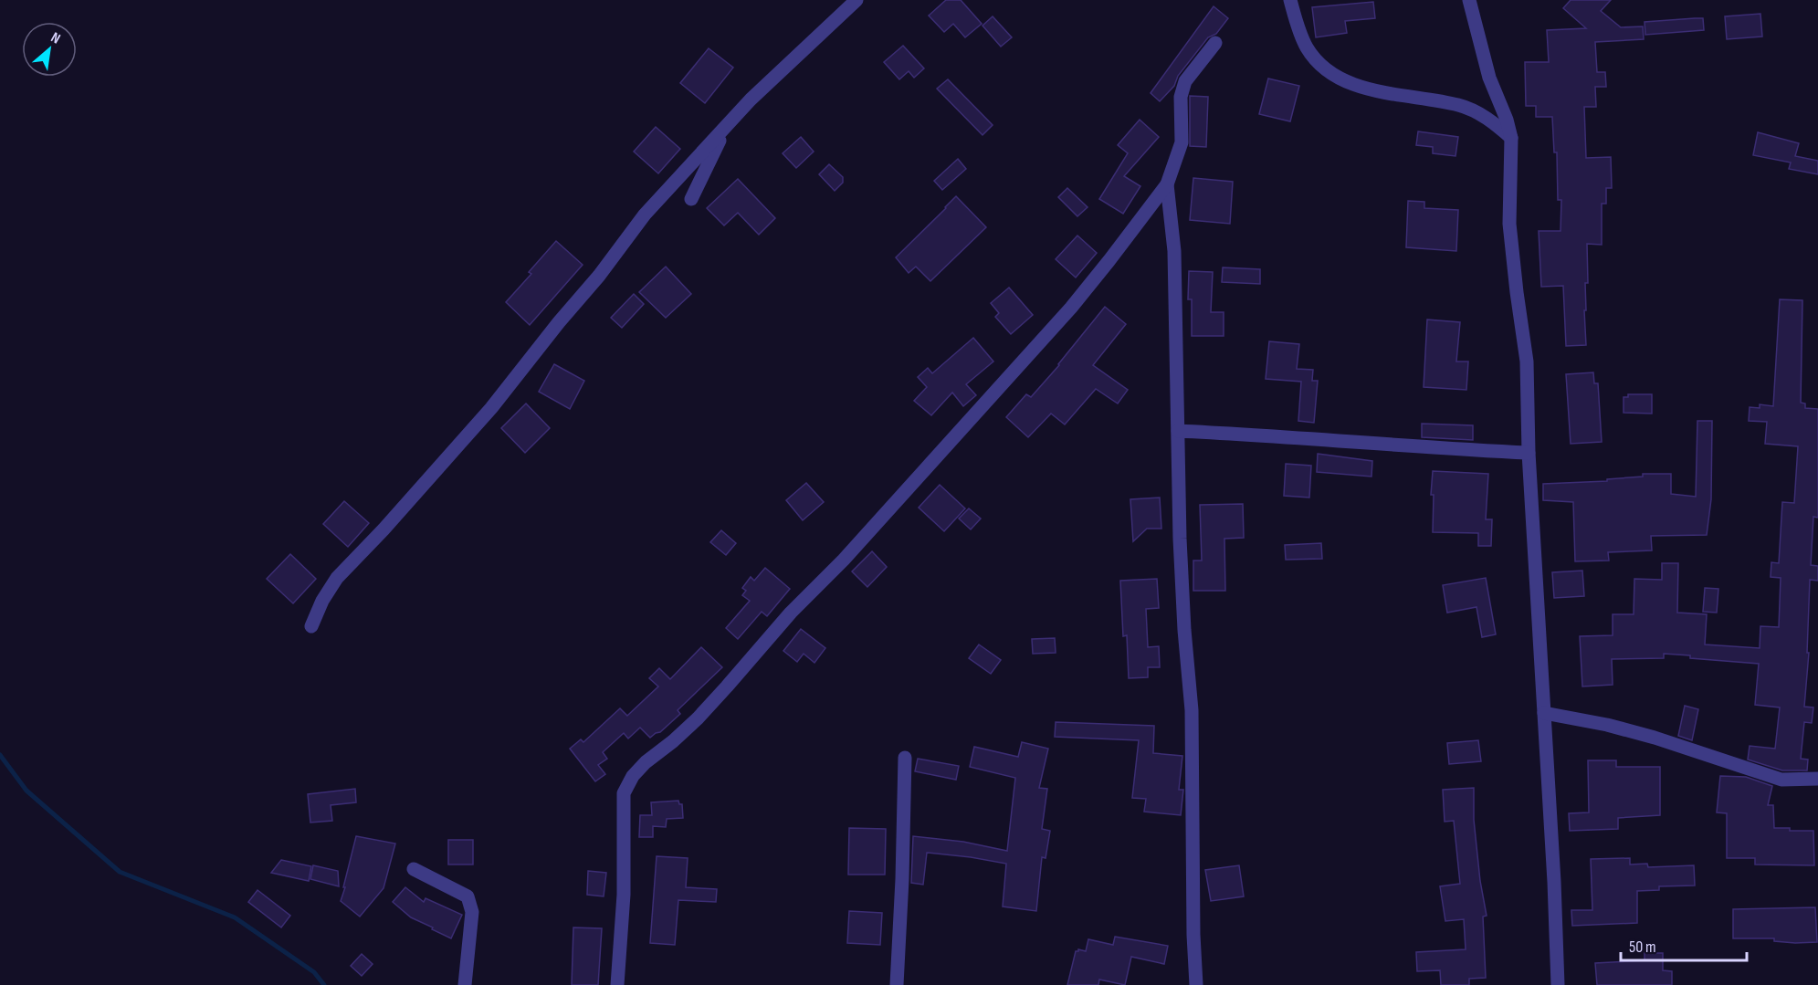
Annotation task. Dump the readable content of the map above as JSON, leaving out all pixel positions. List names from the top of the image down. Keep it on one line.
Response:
{"scale_bar":"50 m","north":"top right"}
